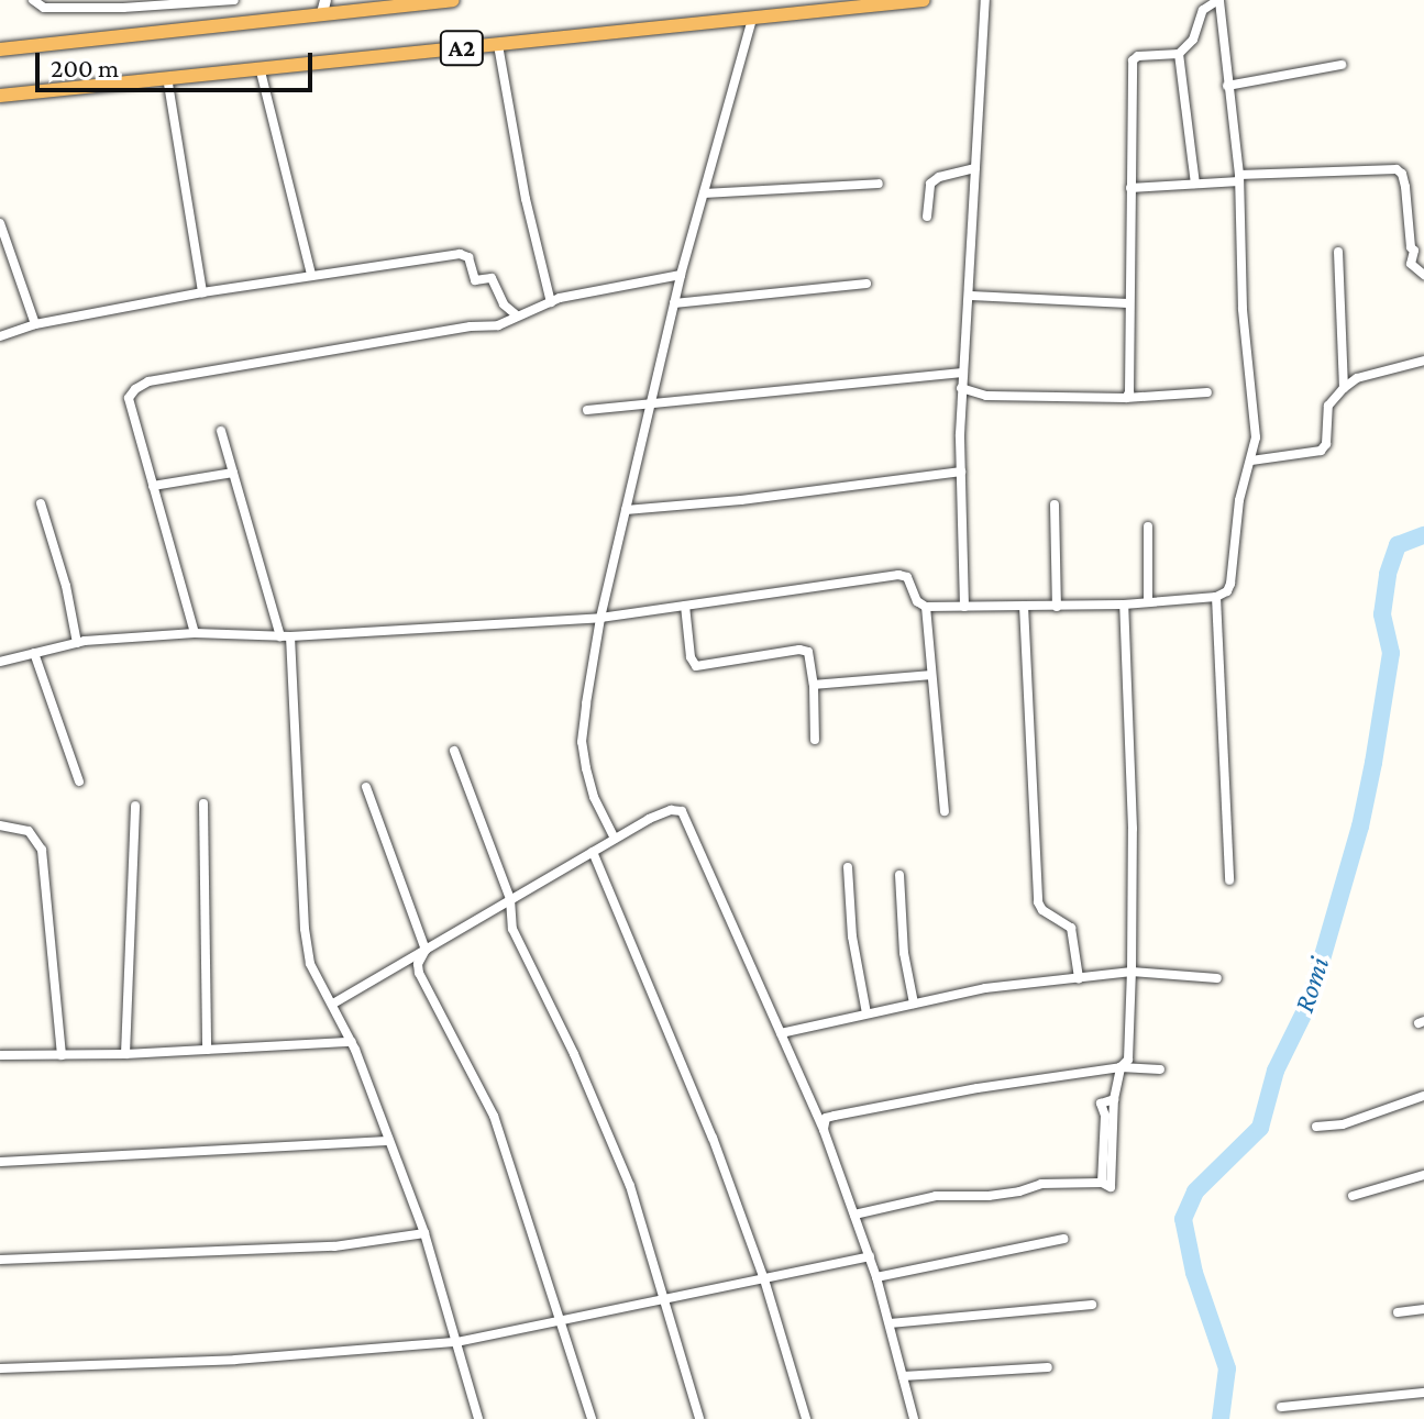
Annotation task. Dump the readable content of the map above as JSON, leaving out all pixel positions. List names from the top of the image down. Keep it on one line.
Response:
{"streets":{"highway":["A2"]},"water":["Romi"],"scale_bar":"200 m"}
